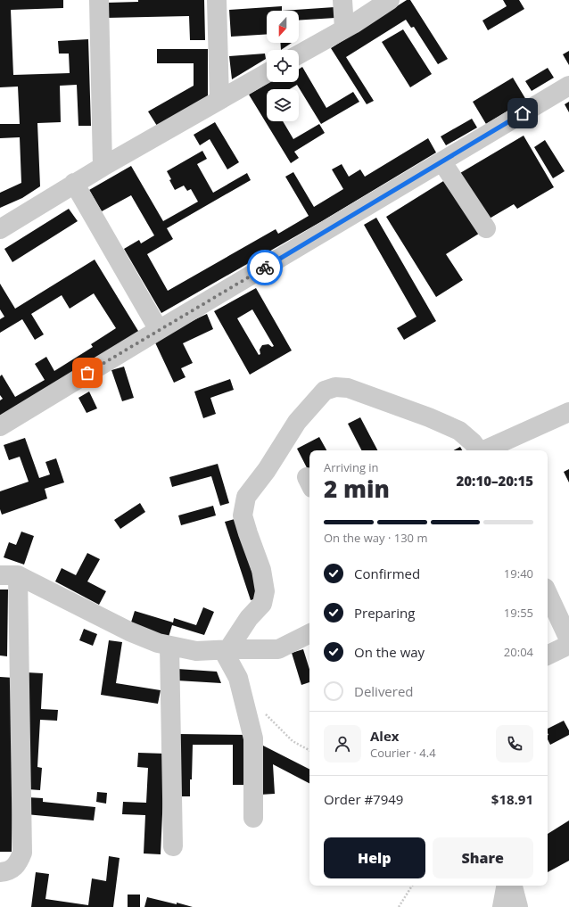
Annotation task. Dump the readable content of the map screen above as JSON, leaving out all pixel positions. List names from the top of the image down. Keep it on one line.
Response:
{"north":"bottom","page":{"heading":["2 min","Arriving in","20:10–20:15"],"panel":["Alex","Courier · 4.4","Order #7949","$18.91"],"bar":"On the way · 130 m","list":[["Confirmed","19:40"],["Preparing","19:55"],["On the way","20:04"],"Delivered"],"buttons":["Help","Share"]}}
